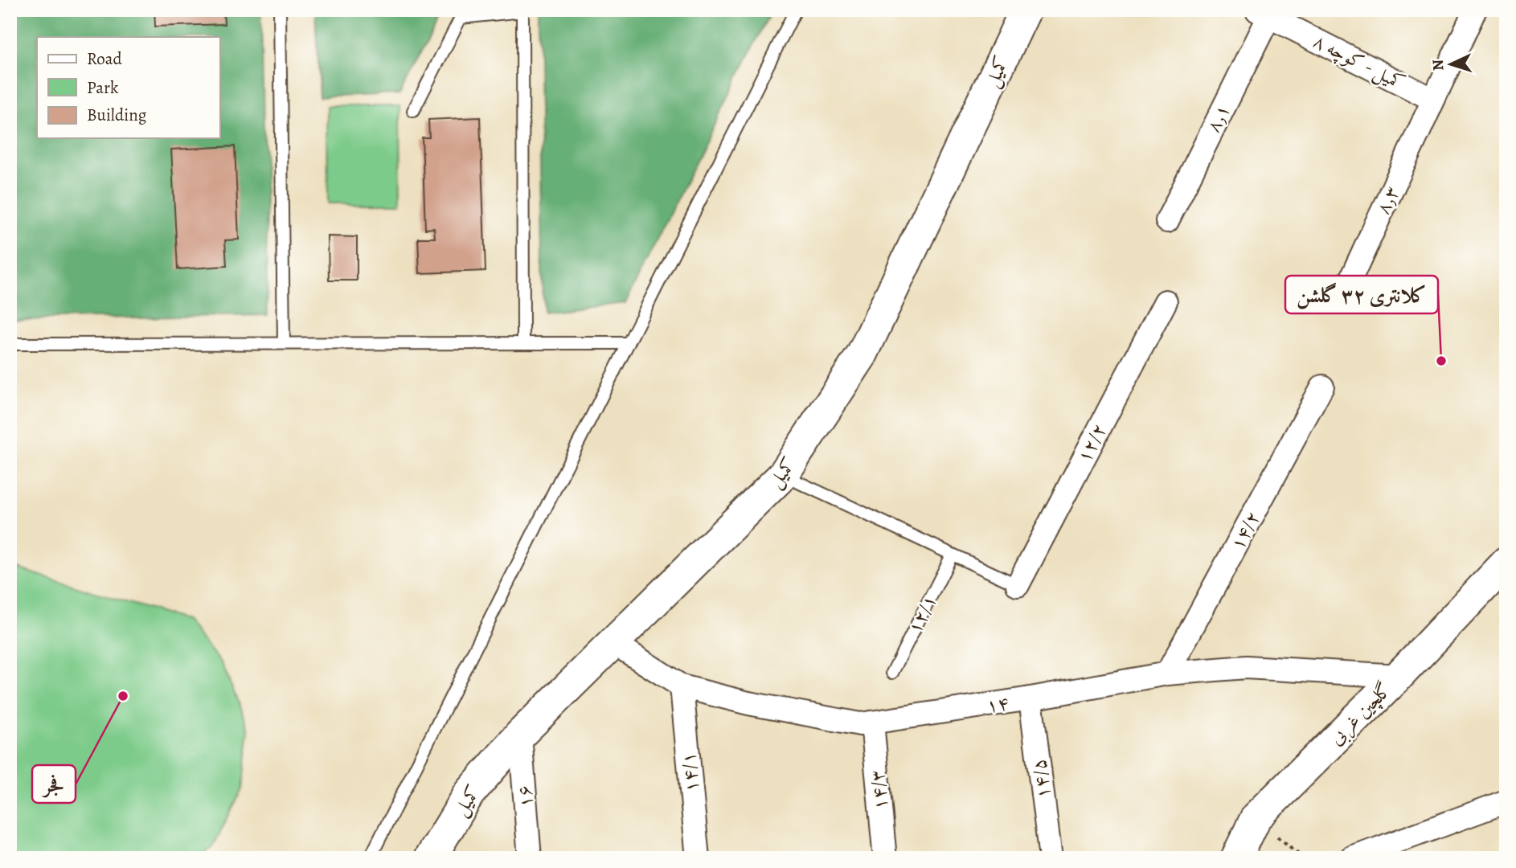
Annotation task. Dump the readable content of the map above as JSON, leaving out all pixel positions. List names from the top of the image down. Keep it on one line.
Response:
{"streets":{"street":["کمیل - کوچه ۸","کمیل","۸٫۱","۸٫۳","۱۲/۲","۱۴/۲","۱۴","گلچین غربی","۱۴/۱","۱۴/۵","۱۴/۳","۱۶"],"lane":["۱۲/۱"]},"crossings":[["کمیل - کوچه ۸","۸٫۱"],["کمیل - کوچه ۸","۸٫۳"],["کمیل","۱۴"],["کمیل","۱۶"],["۱۴/۲","۱۴"],["۱۴","گلچین غربی"],["۱۴","۱۴/۱"],["۱۴","۱۴/۵"],["۱۴","۱۴/۳"]],"places":["کلانتری ۳۲ گلشن","فجر"],"legend":["Road","Park","Building"],"north":"left"}
